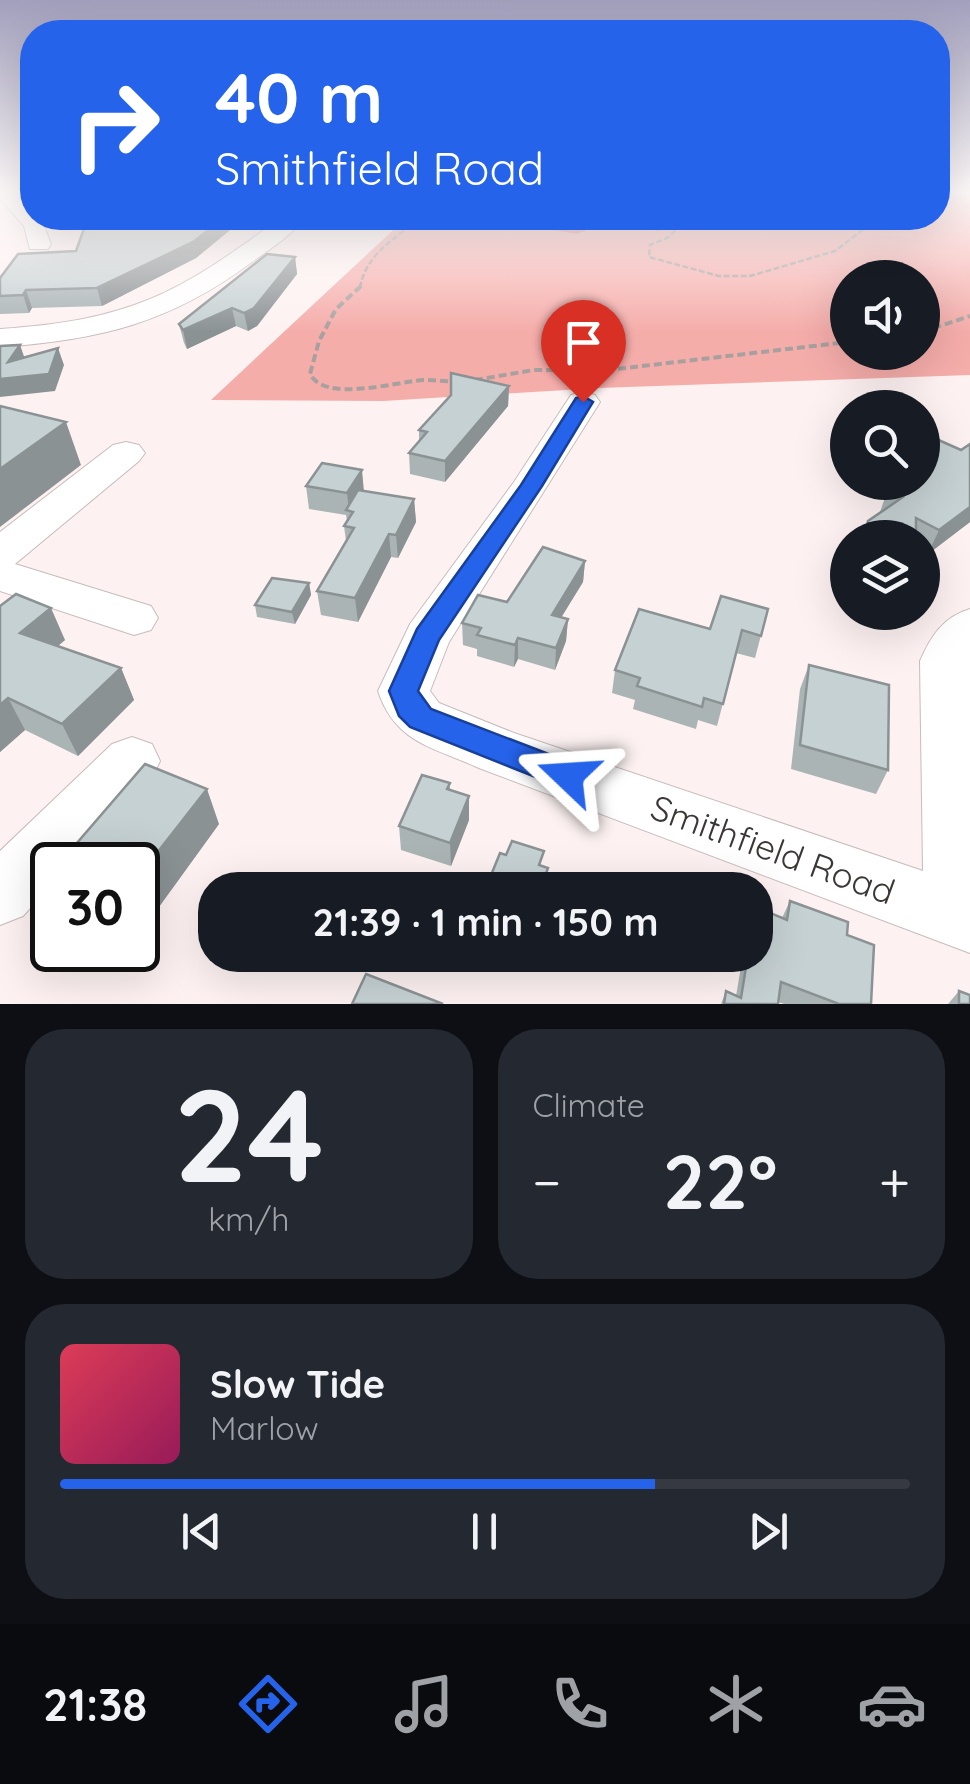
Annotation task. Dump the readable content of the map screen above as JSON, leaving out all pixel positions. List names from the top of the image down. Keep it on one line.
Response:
{"streets":{"street":["Smithfield Road"]},"page":{"turn":["40 m","Smithfield Road"],"limit":"30","trip":"21:39 · 1 min · 150 m","tile":[["24","km/h"],"Climate"],"heat":["−","22°","+"],"song":["Slow Tide","Marlow"],"tabs":"21:38"}}
